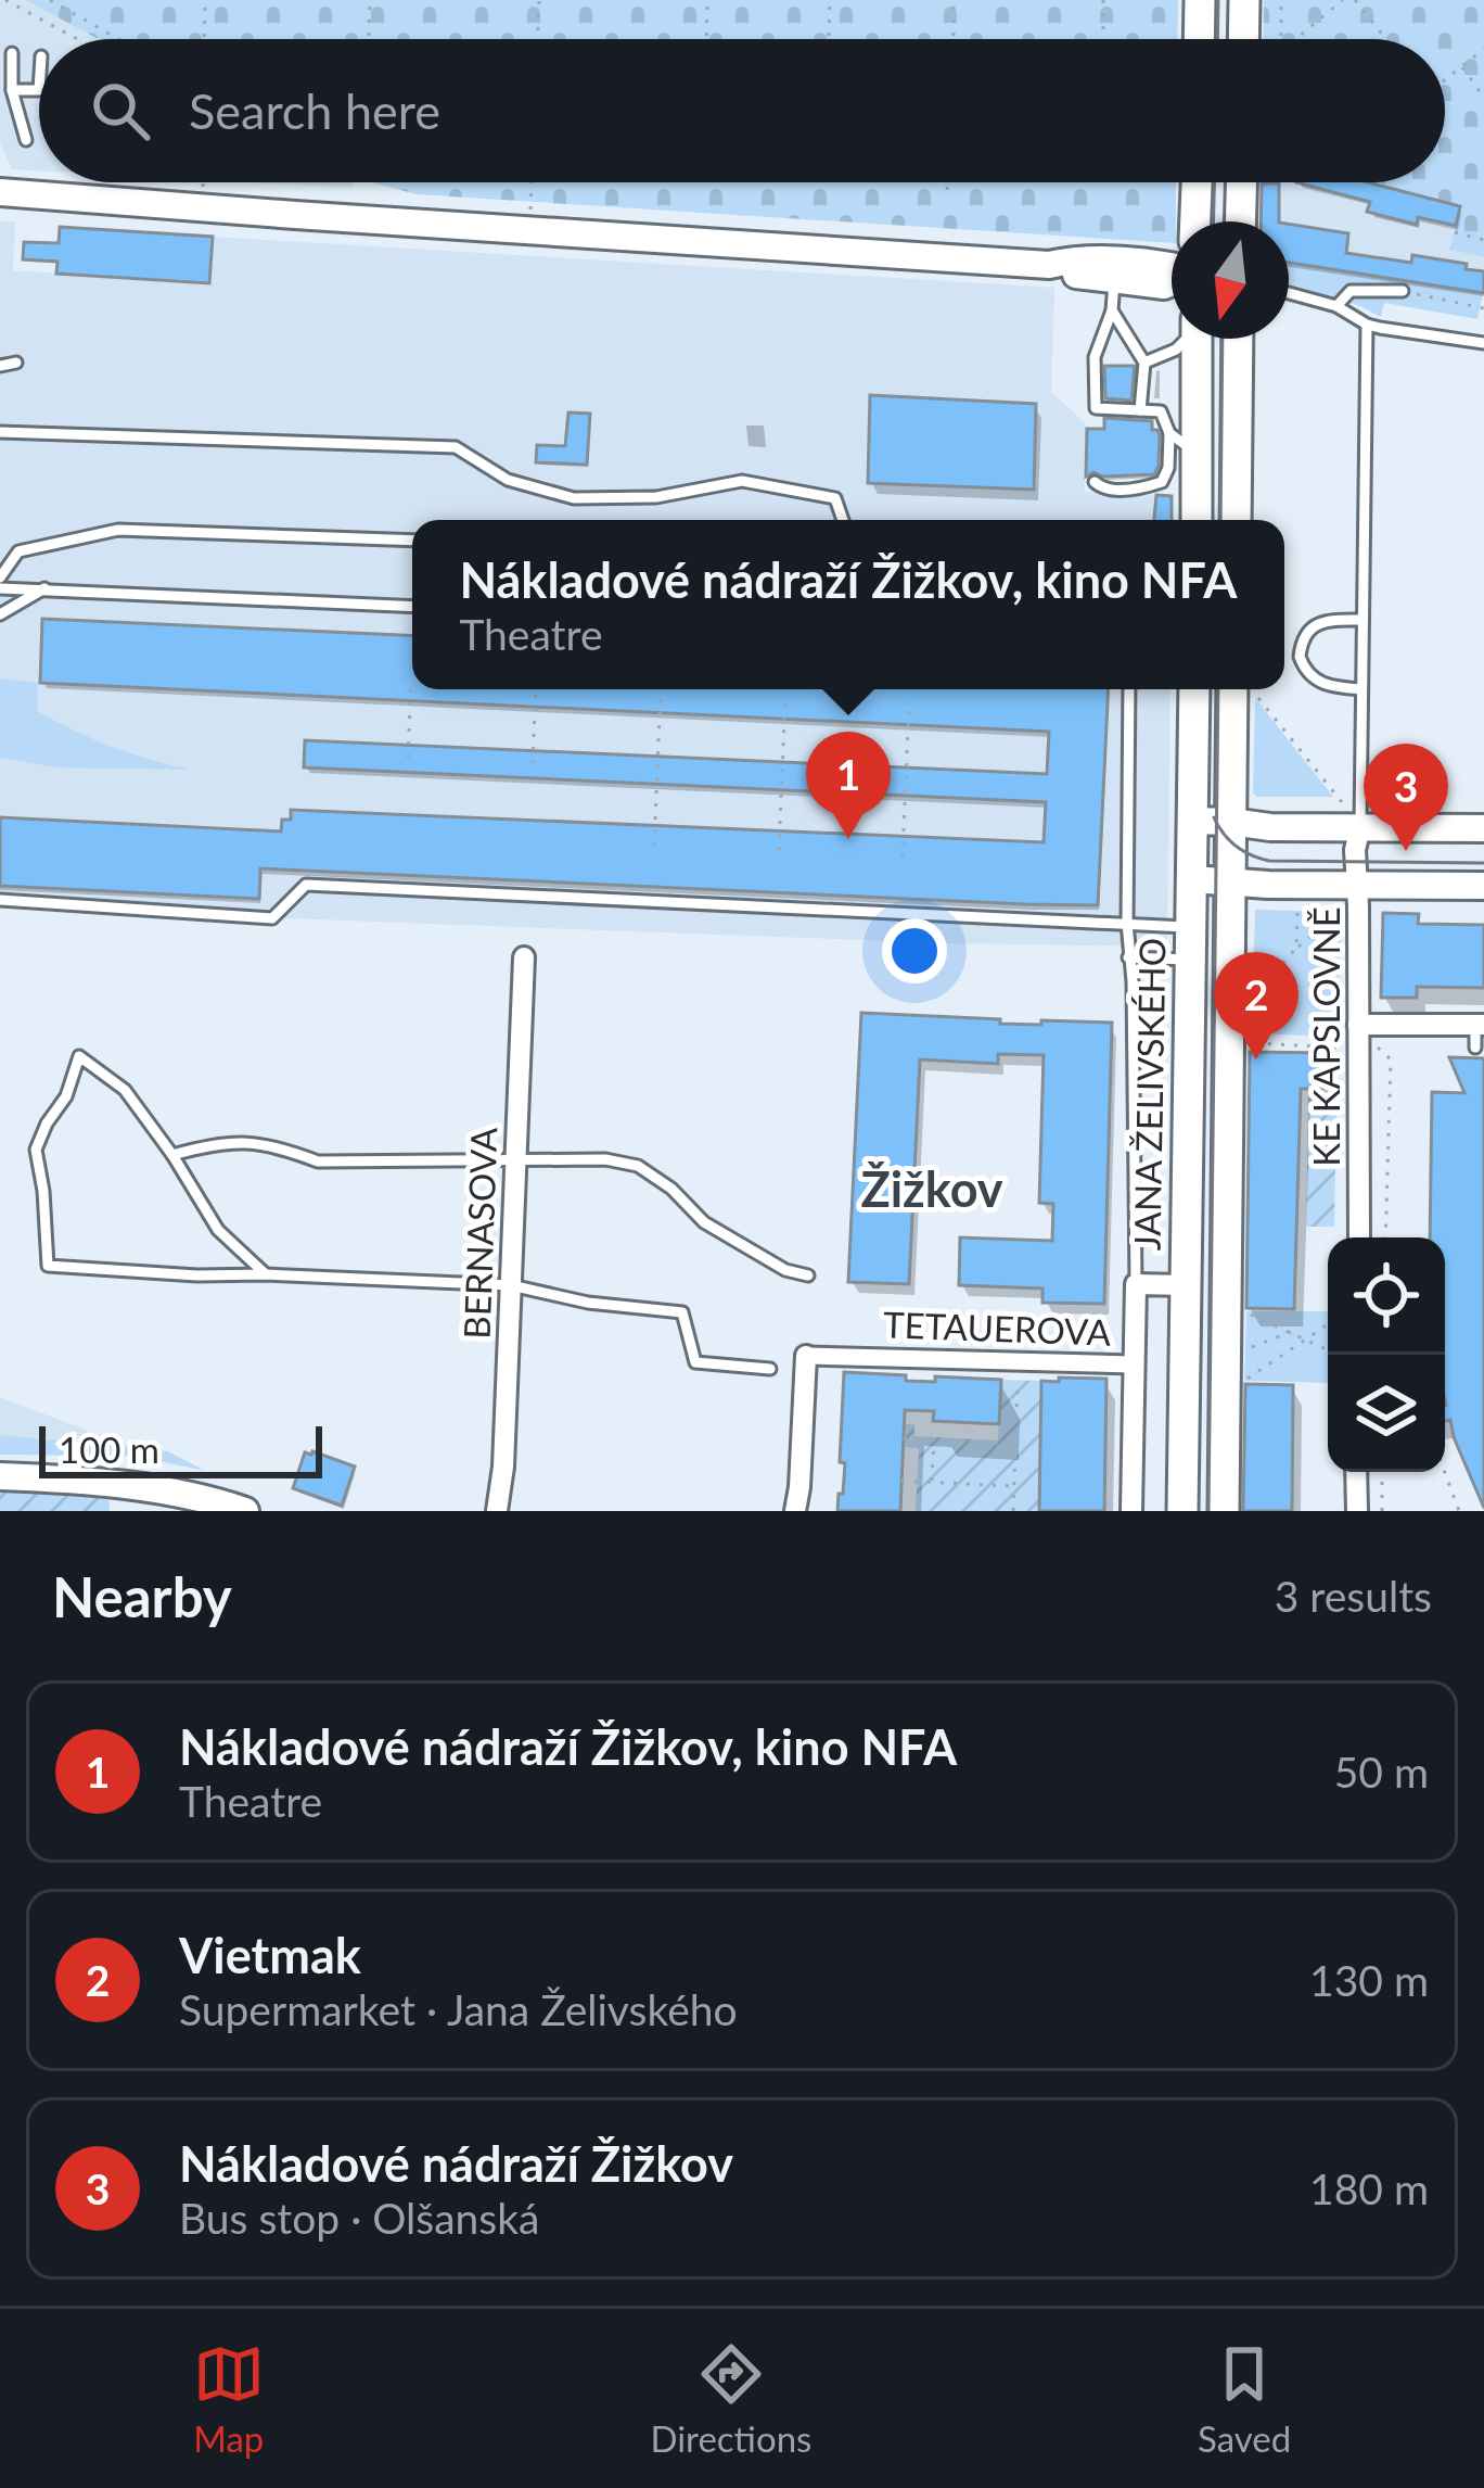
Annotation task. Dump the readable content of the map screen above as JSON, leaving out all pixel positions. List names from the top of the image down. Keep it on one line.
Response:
{"streets":{"main road":["JANA ŽELIVSKÉHO"],"street":["KE KAPSLOVNĚ","BERNASOVA","TETAUEROVA"]},"crossings":[["JANA ŽELIVSKÉHO","TETAUEROVA"]],"districts":["Žižkov"],"scale_bar":"100 m","north":"bottom","page":{"search":"Search here","popup":["Nákladové nádraží Žižkov, kino NFA","Theatre"],"pins":["1","3","2"],"scale":"100 m","heading":["Nearby","3 results"],"list":[{"mark":"1","name":"Nákladové nádraží Žižkov, kino NFA","note":"Theatre","value":"50 m"},{"mark":"2","name":"Vietmak","note":"Supermarket · Jana Želivského","value":"130 m"},{"mark":"3","name":"Nákladové nádraží Žižkov","note":"Bus stop · Olšanská","value":"180 m"}],"nav":["Map","Directions","Saved"]}}
